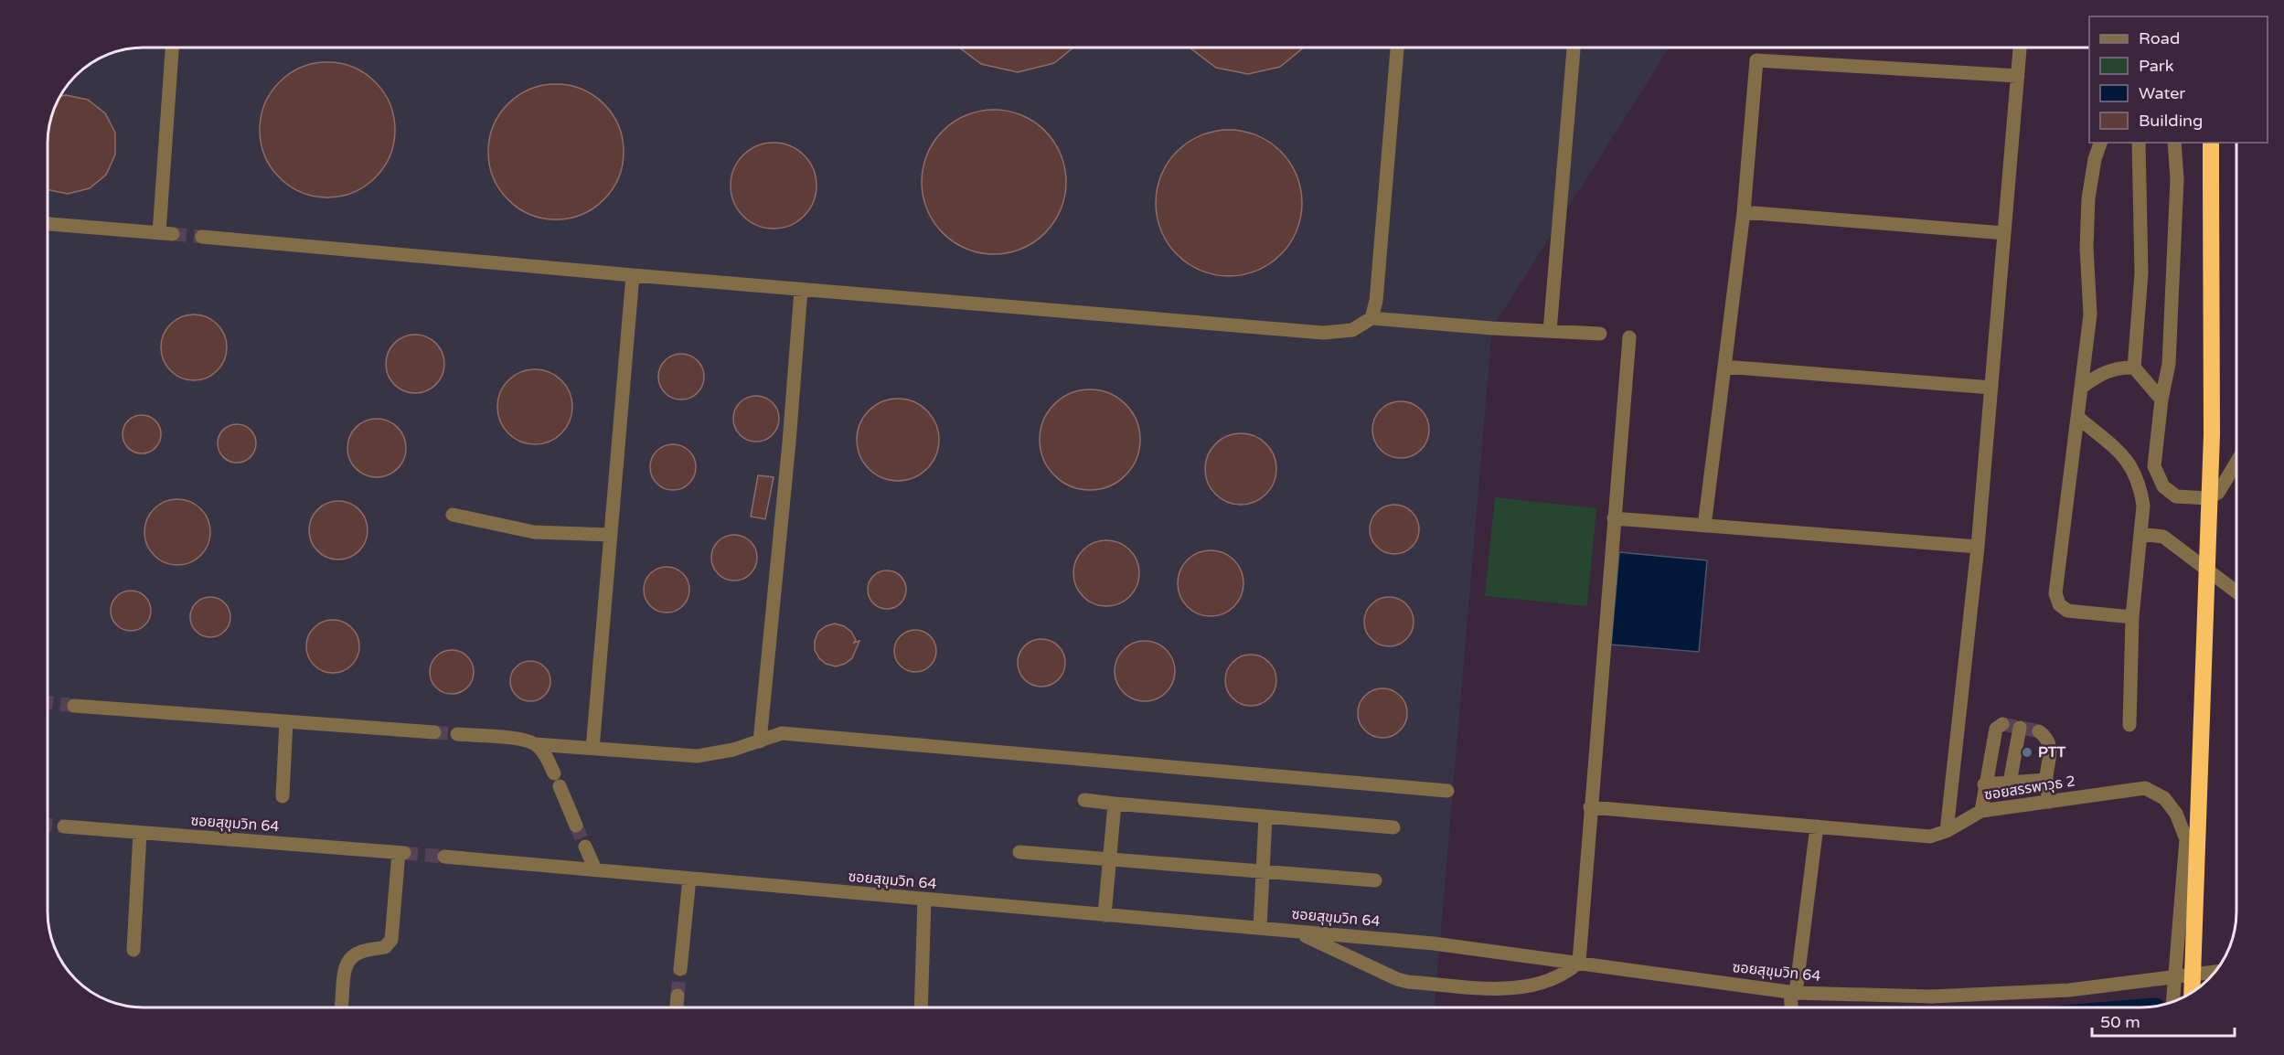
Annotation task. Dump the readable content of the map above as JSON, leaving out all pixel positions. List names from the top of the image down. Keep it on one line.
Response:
{"streets":{"street":["ซอยสรรพาวุธ 2","ซอยสุขุมวิท 64"]},"places":["PTT"],"legend":["Road","Park","Water","Building"],"scale_bar":"50 m"}
